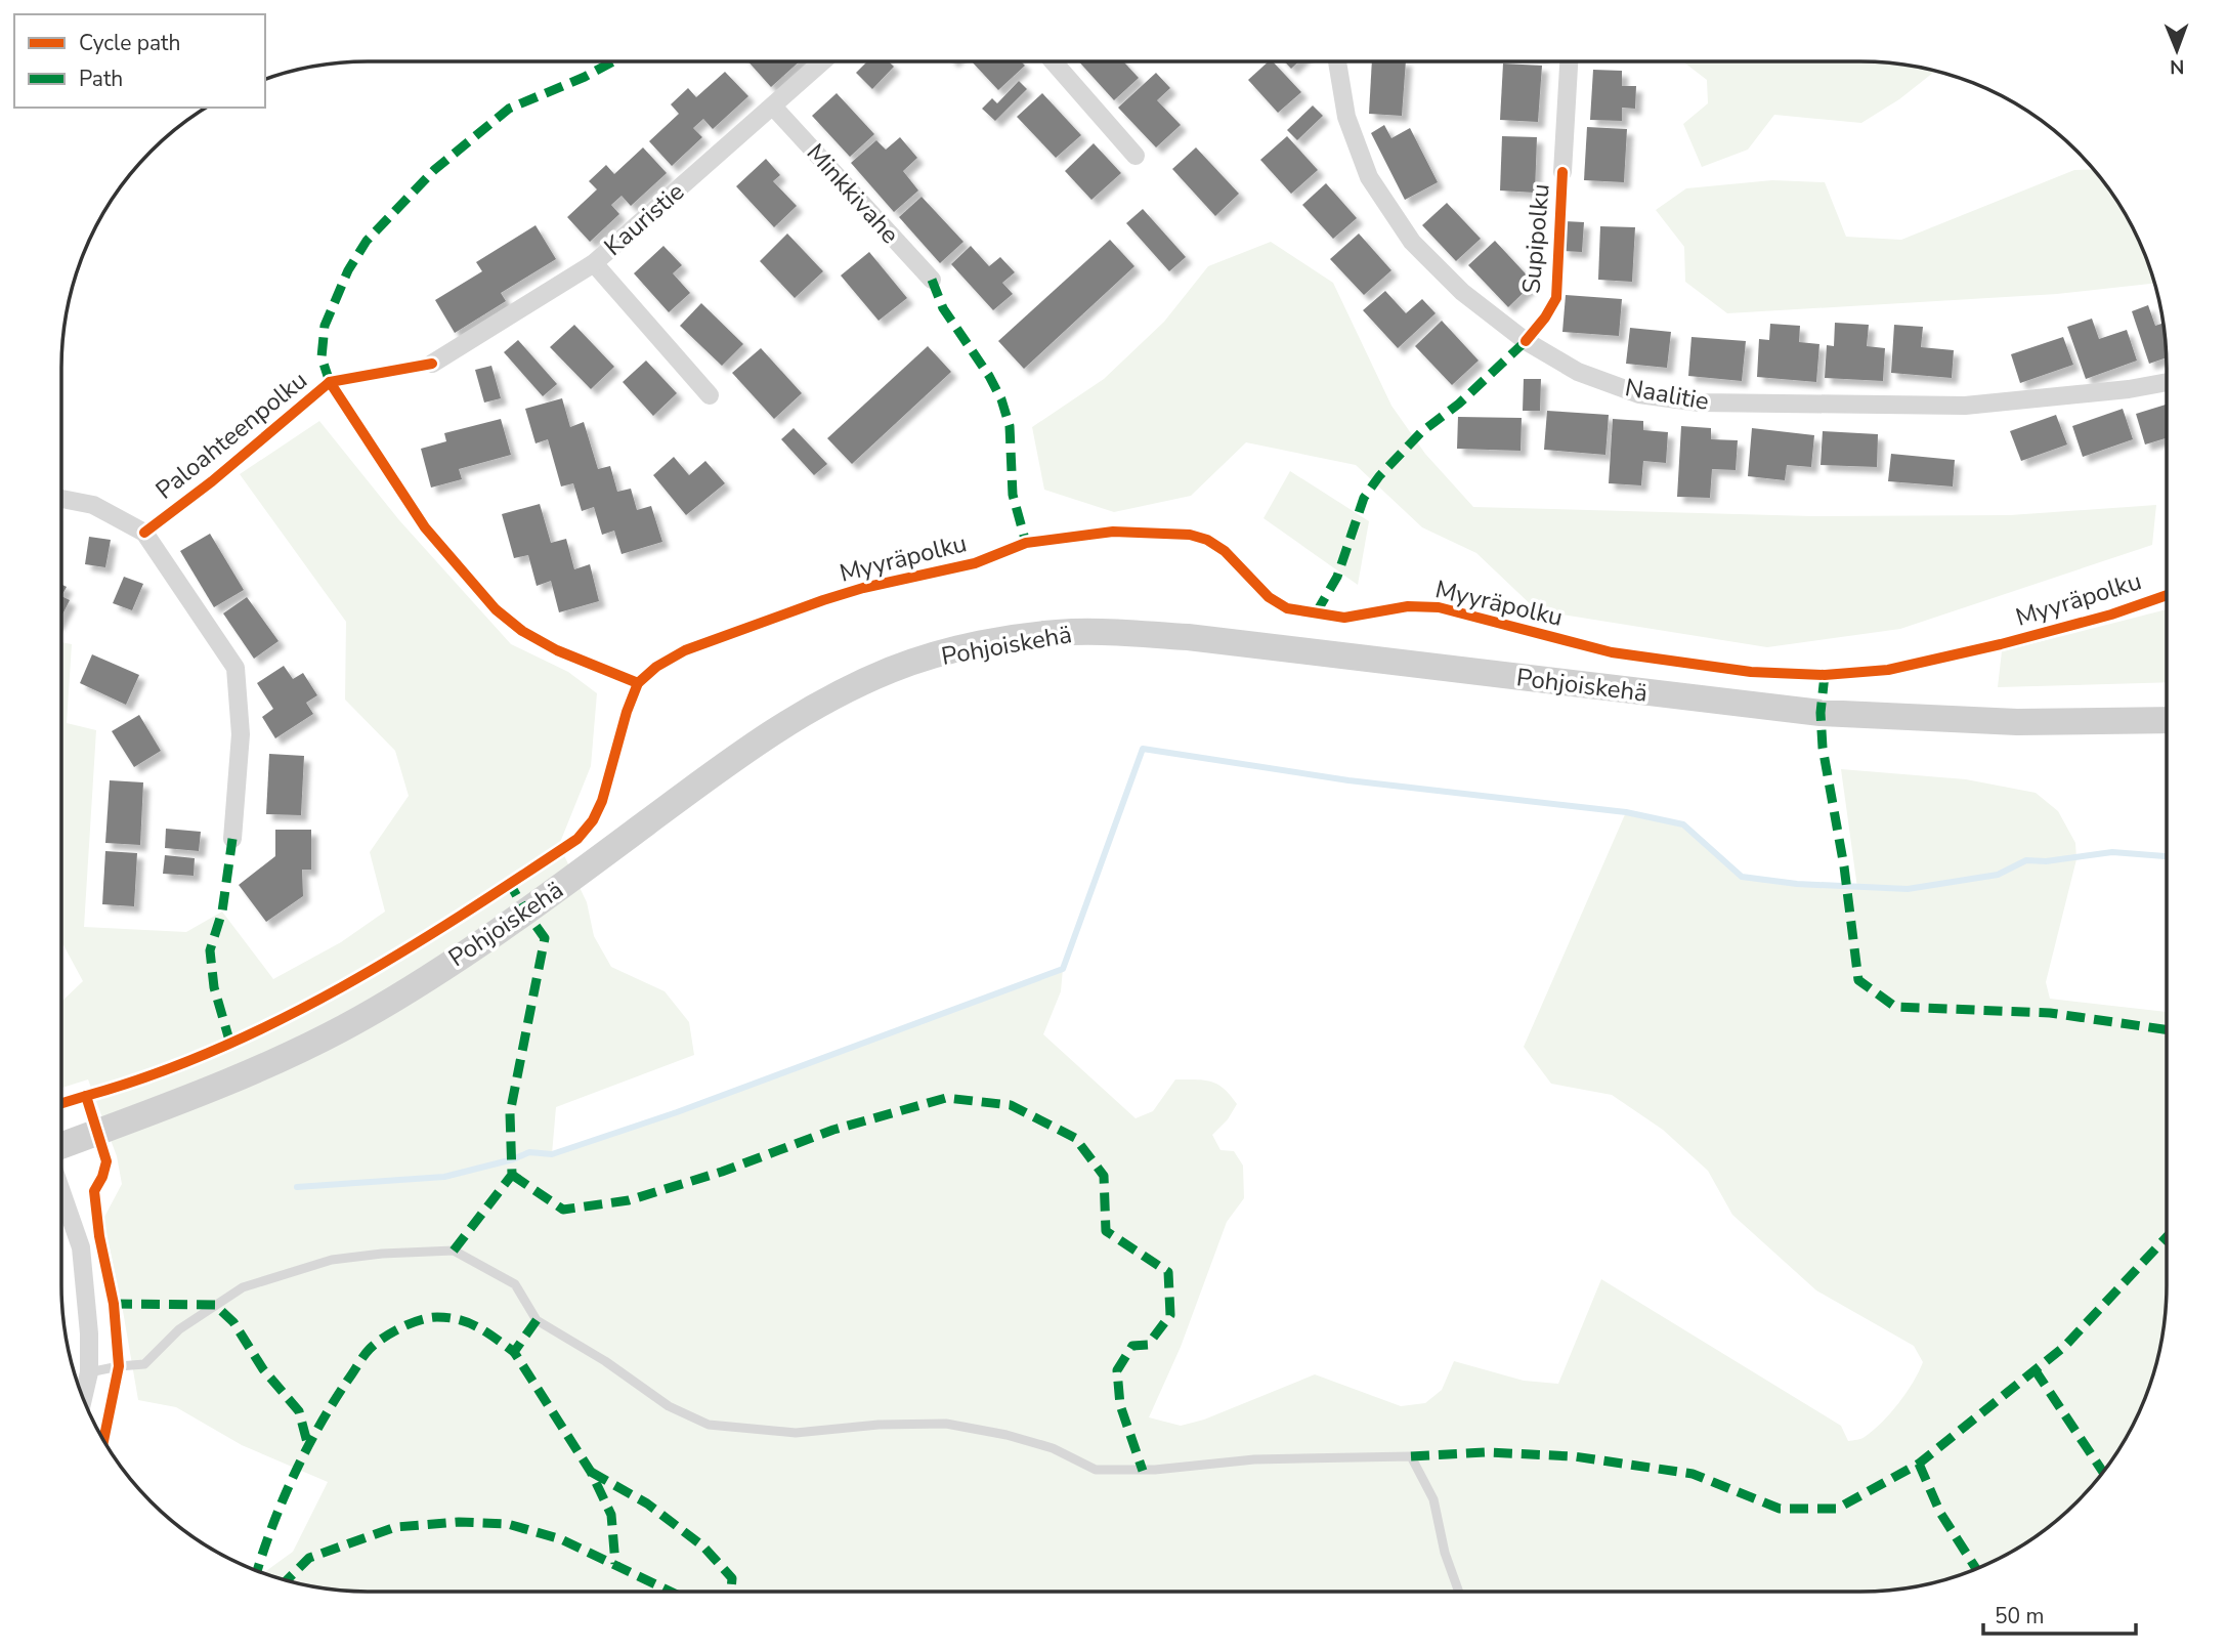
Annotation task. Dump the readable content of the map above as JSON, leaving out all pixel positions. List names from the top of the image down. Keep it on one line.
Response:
{"streets":{"main road":["Pohjoiskehä"],"street":["Minkkivahe","Kauristie","Naalitie"],"cycle path":["Supipolku","Paloahteenpolku","Myyräpolku"]},"crossings":[["Minkkivahe","Kauristie"]],"legend":["Cycle path","Path"],"scale_bar":"50 m","north":"bottom"}
